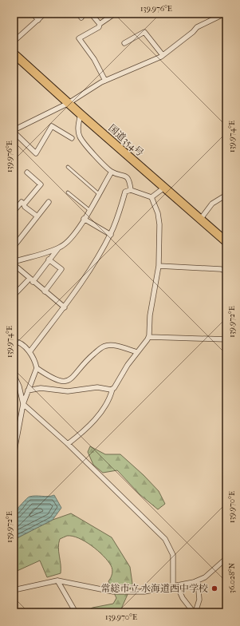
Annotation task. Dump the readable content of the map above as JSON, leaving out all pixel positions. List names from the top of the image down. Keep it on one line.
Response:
{"streets":{"highway":["国道354号"]},"places":["常総市立 水海道西中学校"],"coordinates":["139.976°E","139.974°E","139.972°E","139.970°E","36.028°N"]}
